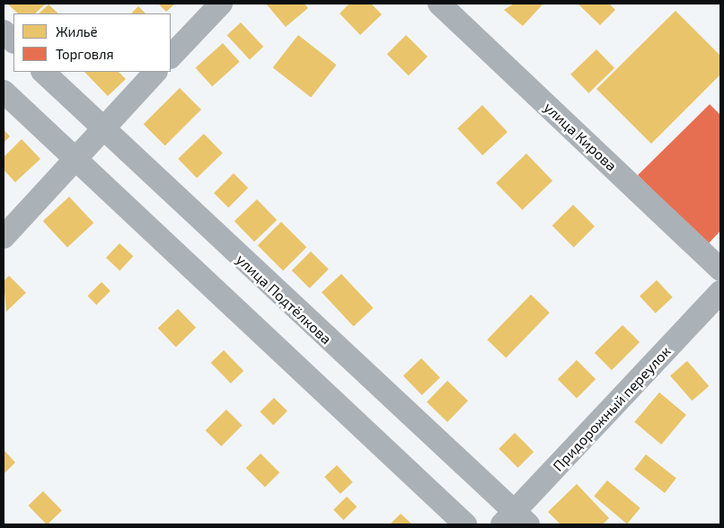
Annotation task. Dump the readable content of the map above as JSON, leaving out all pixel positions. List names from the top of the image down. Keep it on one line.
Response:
{"streets":{"street":["улица Кирова","улица Подтёлкова","Придорожный переулок"]},"crossings":[["улица Подтёлкова","Придорожный переулок"]],"legend":["Жильё","Торговля"]}
